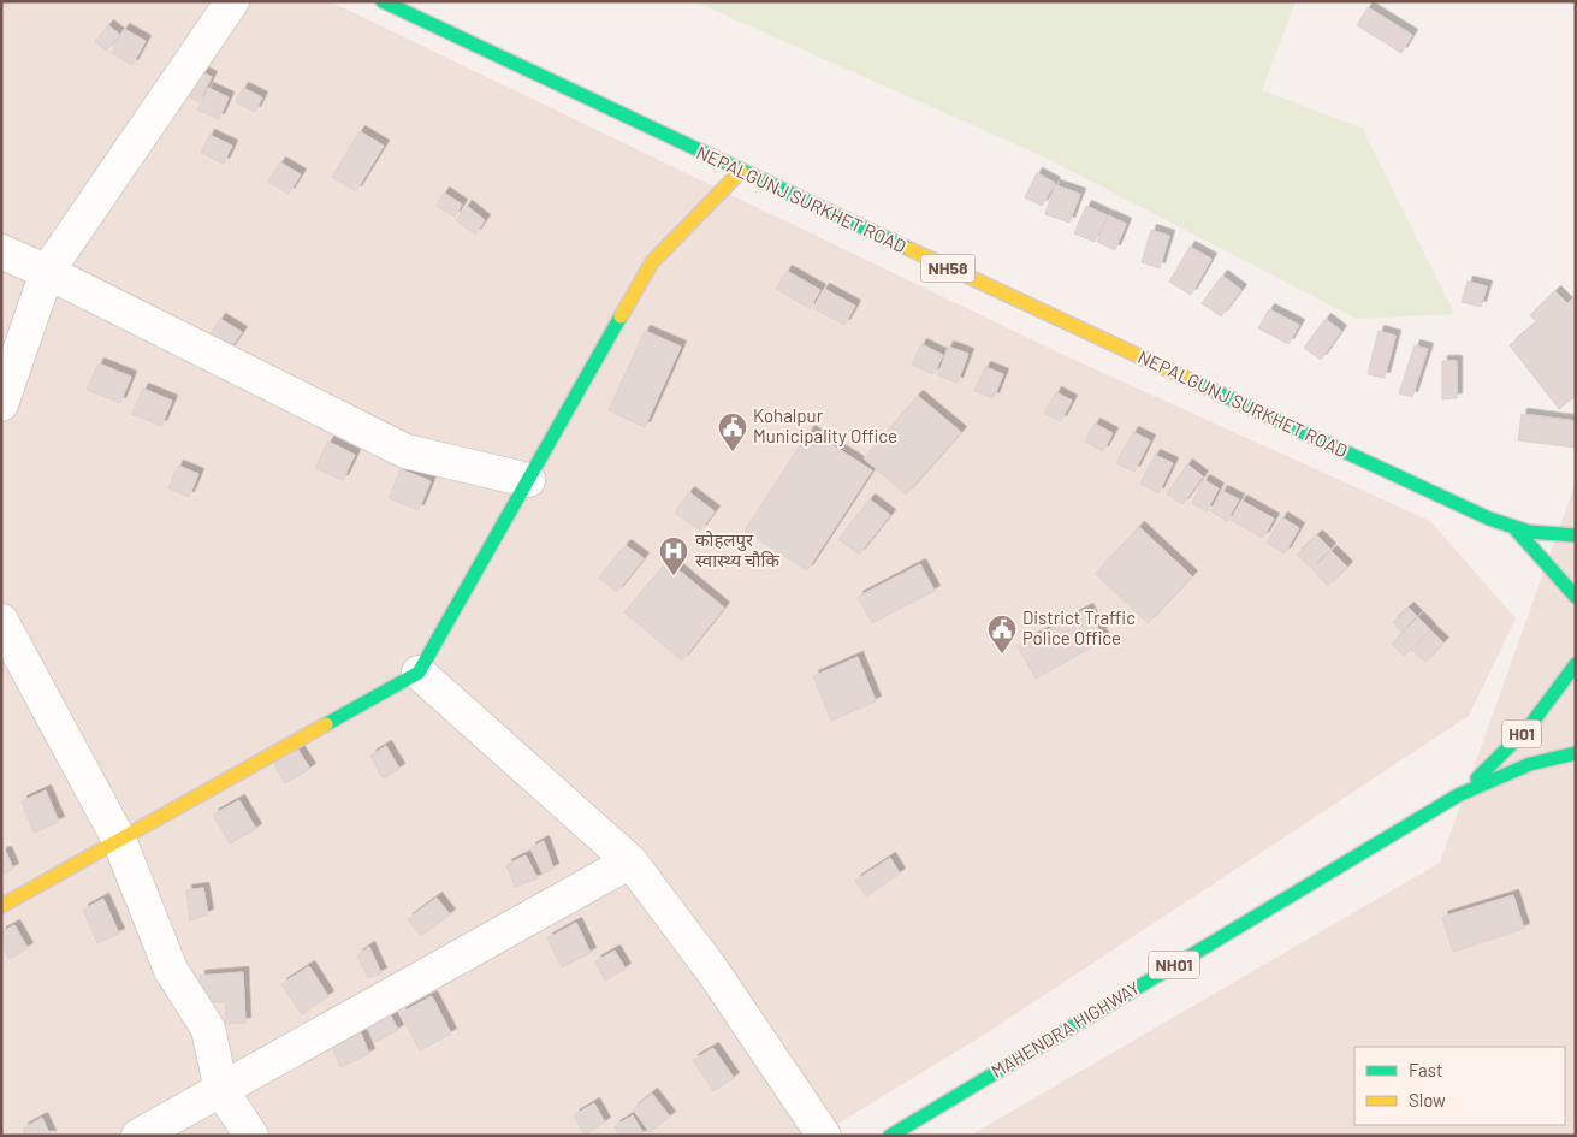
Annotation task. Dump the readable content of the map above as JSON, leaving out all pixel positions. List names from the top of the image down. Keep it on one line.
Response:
{"streets":{"main road":["NEPALGUNJ SURKHET ROAD","NH58","H01","NH01","MAHENDRA HIGHWAY"]},"places":{"public building":["Kohalpur Municipality Office","District Traffic Police Office"],"hospital":["कोहलपुर स्वास्थ्य चौकि"]},"legend":["Fast","Slow"]}
